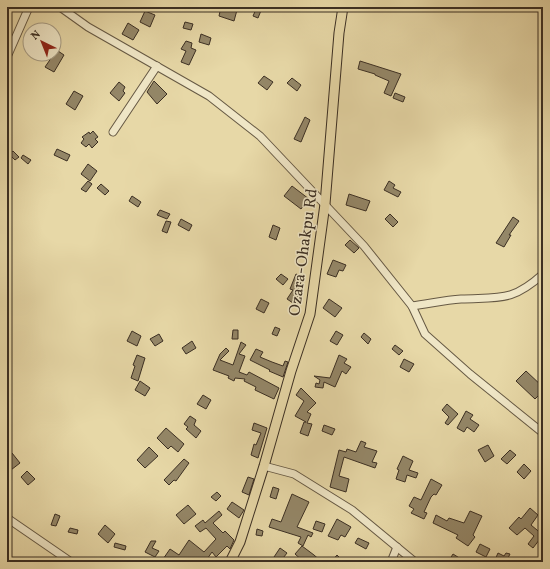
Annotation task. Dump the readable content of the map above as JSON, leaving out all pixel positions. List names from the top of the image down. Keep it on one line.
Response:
{"streets":{"main road":["Ozara-Ohakpu Rd"]},"north":"top left"}
